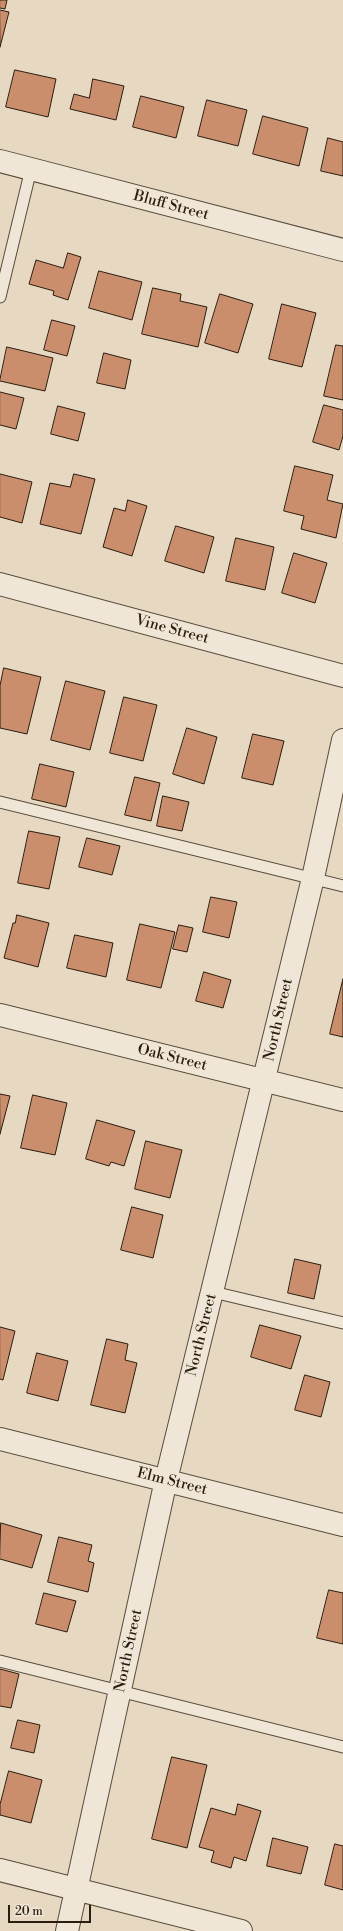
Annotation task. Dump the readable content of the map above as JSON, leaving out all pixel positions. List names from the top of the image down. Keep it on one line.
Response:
{"streets":{"street":["Bluff Street","Vine Street","North Street","Oak Street","Elm Street"]},"crossings":[["North Street","Oak Street"],["North Street","Elm Street"]],"scale_bar":"20 m"}
